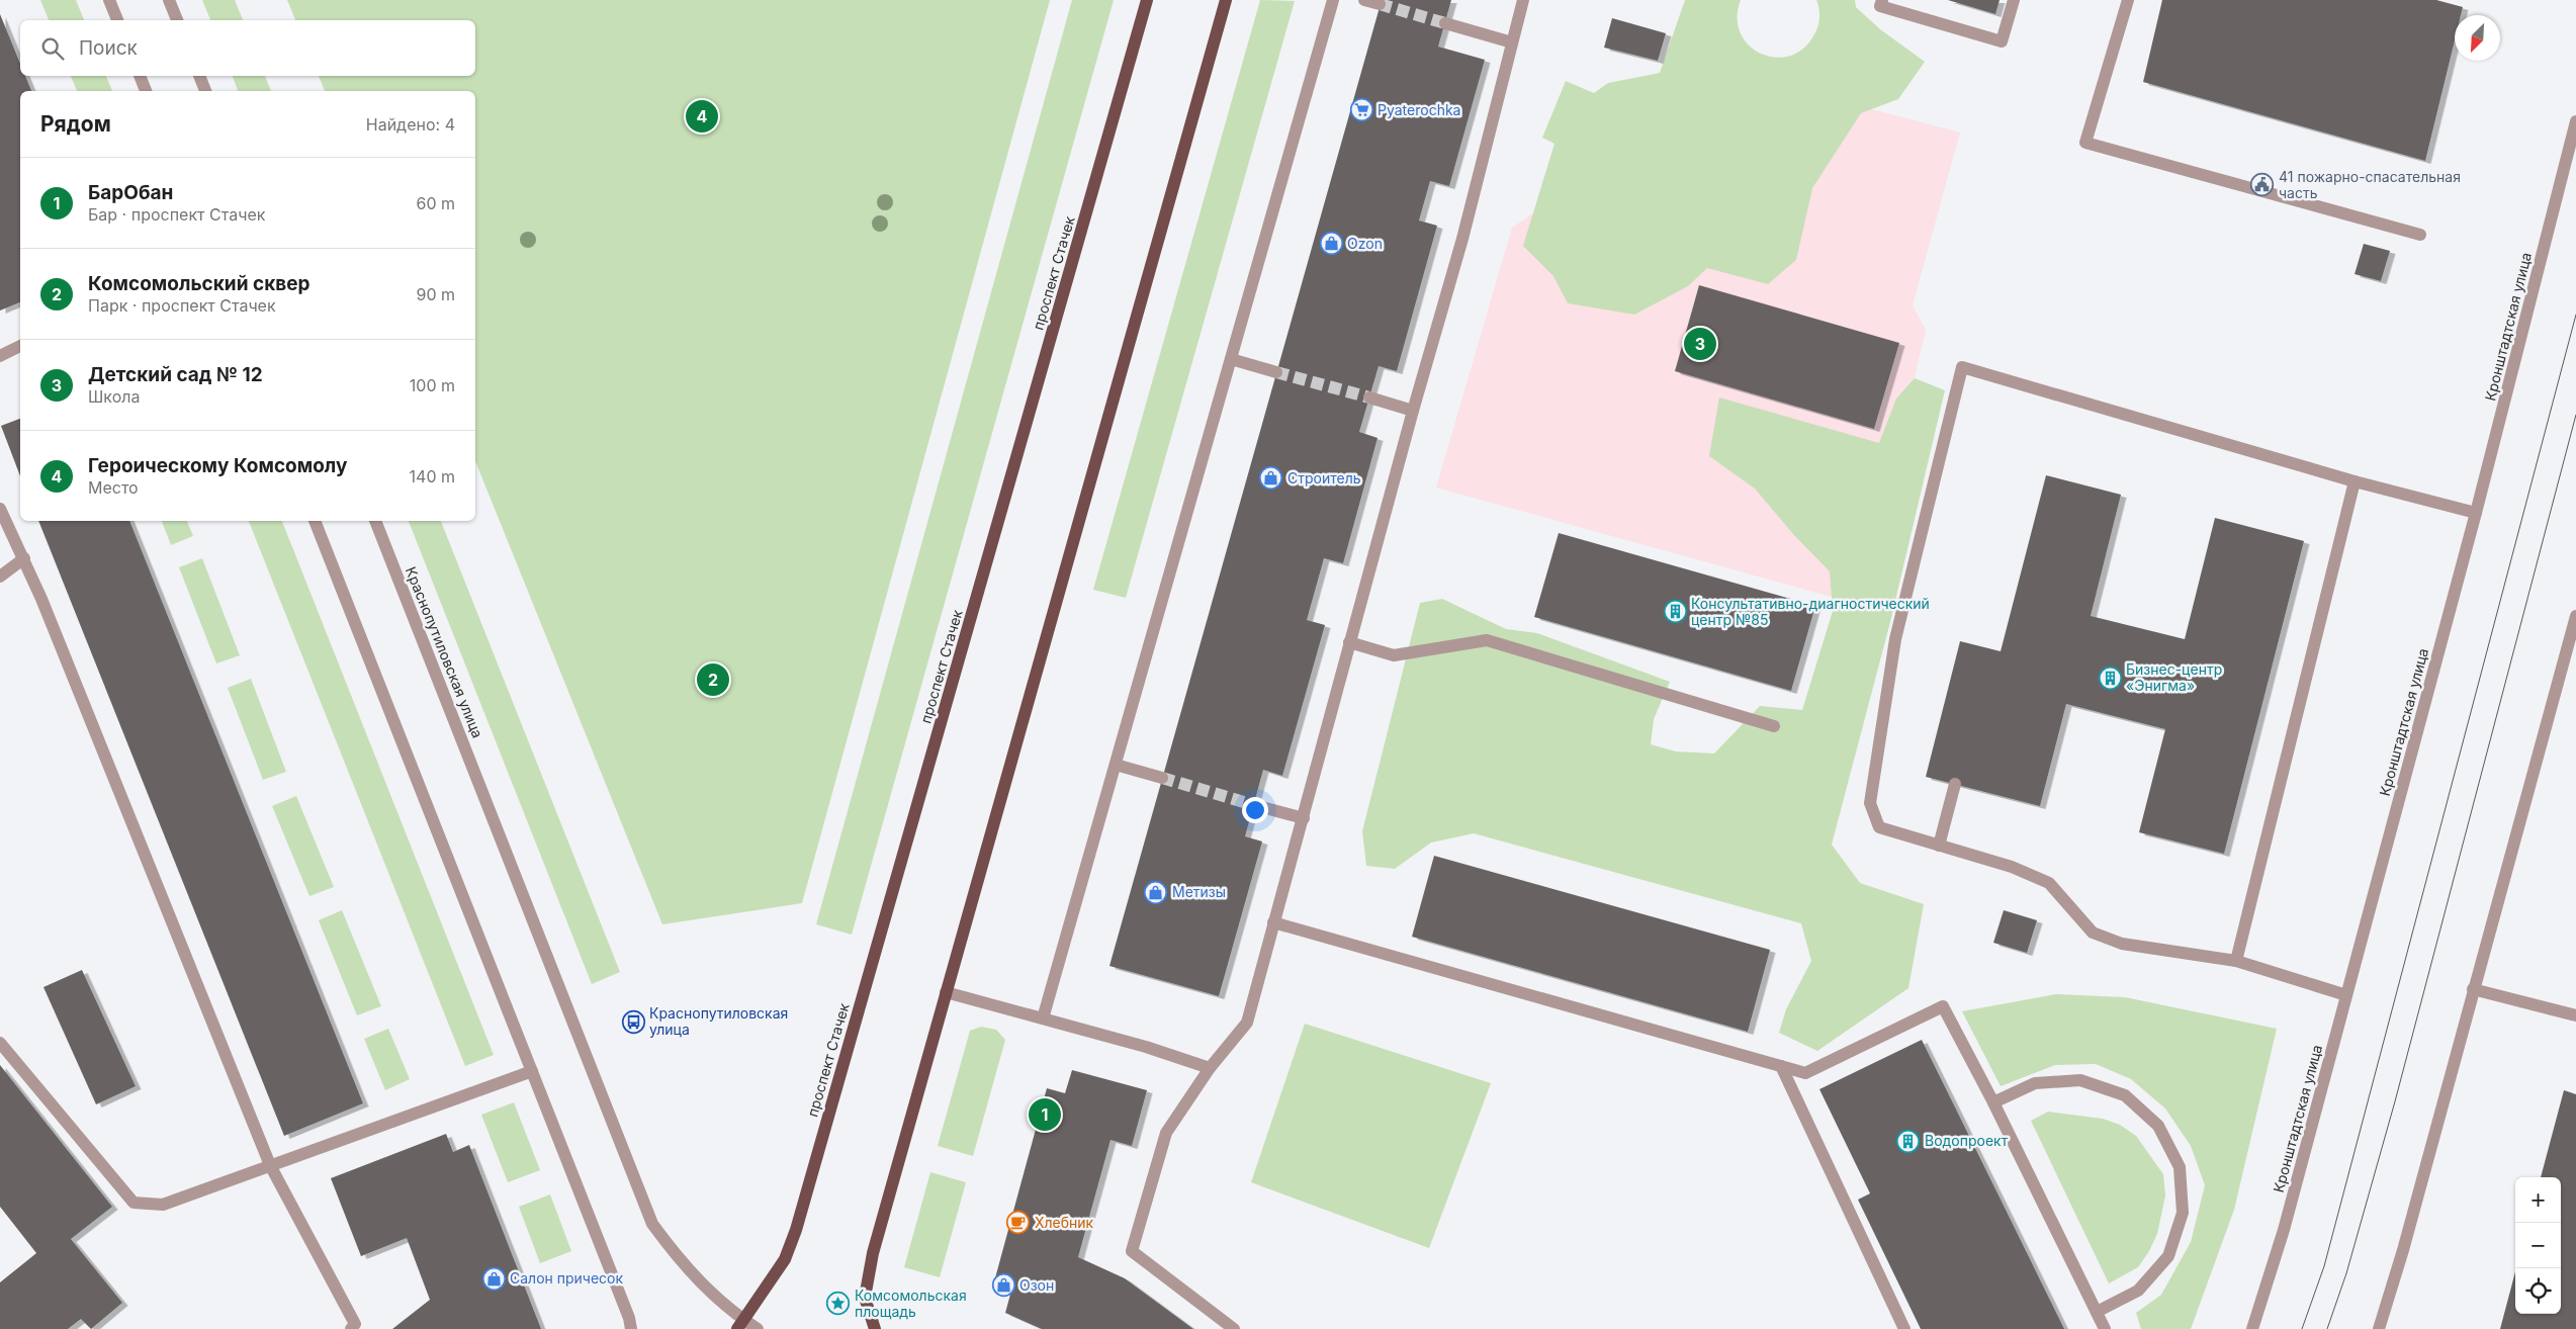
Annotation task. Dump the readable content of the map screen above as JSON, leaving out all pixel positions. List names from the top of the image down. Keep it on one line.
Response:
{"streets":{"main road":["проспект Стачек"],"street":["Кронштадтская улица","Краснопутиловская улица"]},"crossings":[["проспект Стачек","Краснопутиловская улица"]],"places":{"supermarket":["Pyaterochka"],"public building":["41 пожарно-спасательная часть"],"shop":["Ozon","Строитель","Метизы","Салон причесок","Озон"],"building":["Консультативно-диагностический центр №85","Бизнес-центр «Энигма»","Водопроект"],"bus stop":["Краснопутиловская улица"],"cafe":["Хлебник"],"place":["Комсомольская площадь"]},"north":"bottom left","page":{"search":"Поиск","heading":["Рядом","Найдено: 4"],"pins":["4","3","2","1"],"list":[{"mark":"1","name":"БарОбан","note":"Бар · проспект Стачек","value":"60 m"},{"mark":"2","name":"Комсомольский сквер","note":"Парк · проспект Стачек","value":"90 m"},{"mark":"3","name":"Детский сад № 12","note":"Школа","value":"100 m"},{"mark":"4","name":"Героическому Комсомолу","note":"Место","value":"140 m"}],"map_buttons":["+","−"]}}
